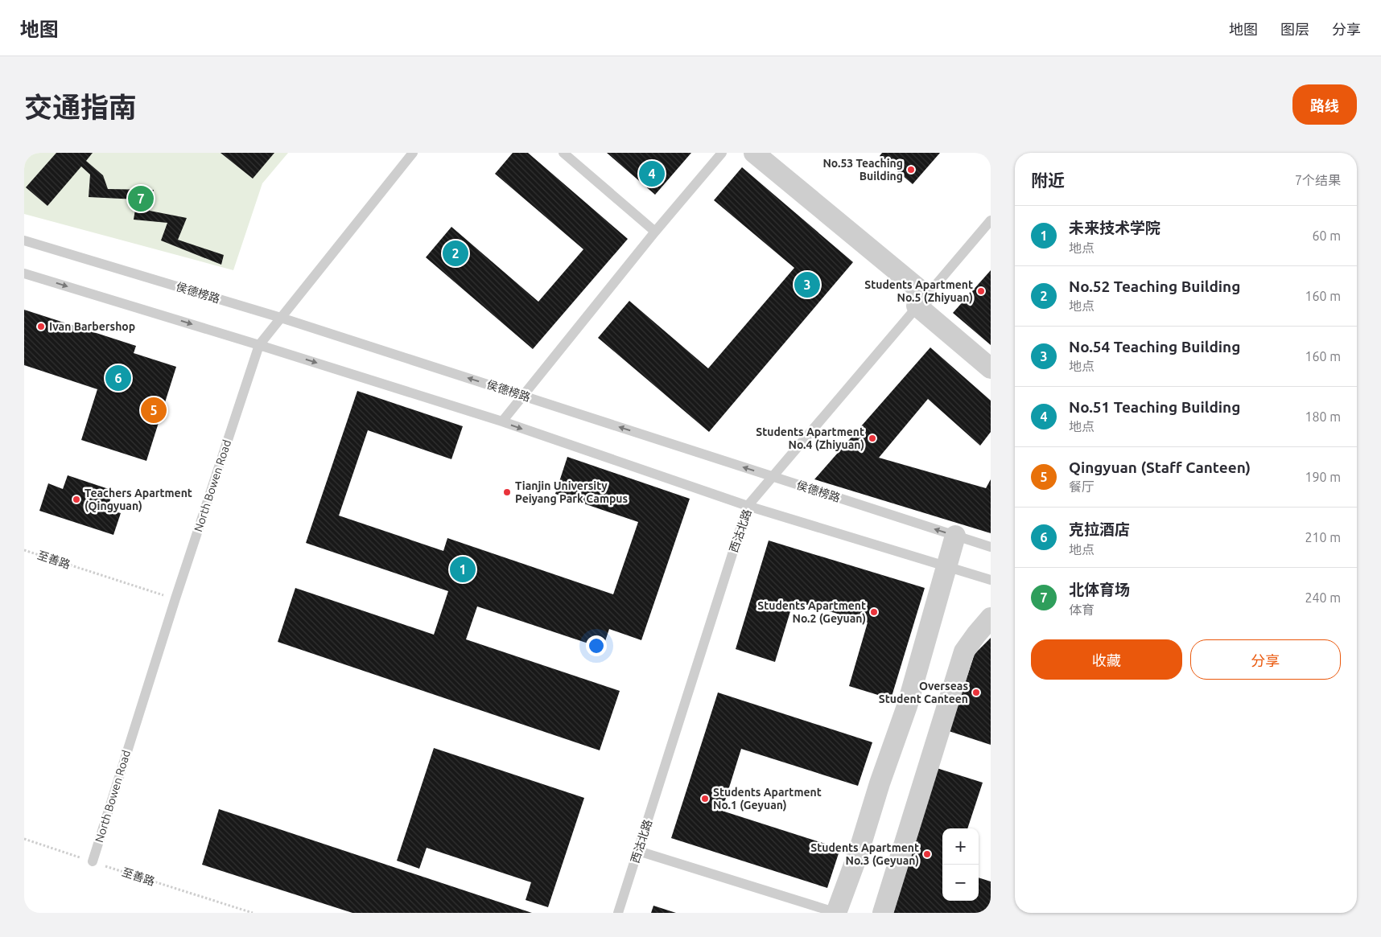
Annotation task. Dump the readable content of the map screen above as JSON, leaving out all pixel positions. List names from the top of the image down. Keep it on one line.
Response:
{"streets":{"lane":["侯德榜路","North Bowen Road","西沽北路"],"path":["至善路"]},"crossings":[["侯德榜路","North Bowen Road"],["侯德榜路","西沽北路"],["North Bowen Road","至善路"]],"places":["No.53 Teaching Building","Students Apartment No.5 (Zhiyuan)","Ivan Barbershop","Students Apartment No.4 (Zhiyuan)","Tianjin University Peiyang Park Campus","Teachers Apartment (Qingyuan)","Students Apartment No.2 (Geyuan)","Overseas Student Canteen","Students Apartment No.1 (Geyuan)","Students Apartment No.3 (Geyuan)"],"page":{"header":"地图","nav":["地图","图层","分享"],"title":"交通指南","buttons":["路线",["收藏","分享"]],"heading":["附近","7个结果"],"pins":["4","7","2","3","6","5","1"],"list":[{"mark":"1","name":"未来技术学院","note":"地点","value":"60 m"},{"mark":"2","name":"No.52 Teaching Building","note":"地点","value":"160 m"},{"mark":"3","name":"No.54 Teaching Building","note":"地点","value":"160 m"},{"mark":"4","name":"No.51 Teaching Building","note":"地点","value":"180 m"},{"mark":"5","name":"Qingyuan (Staff Canteen)","note":"餐厅","value":"190 m"},{"mark":"6","name":"克拉酒店","note":"地点","value":"210 m"},{"mark":"7","name":"北体育场","note":"体育","value":"240 m"}],"map_buttons":["+","−"]}}
